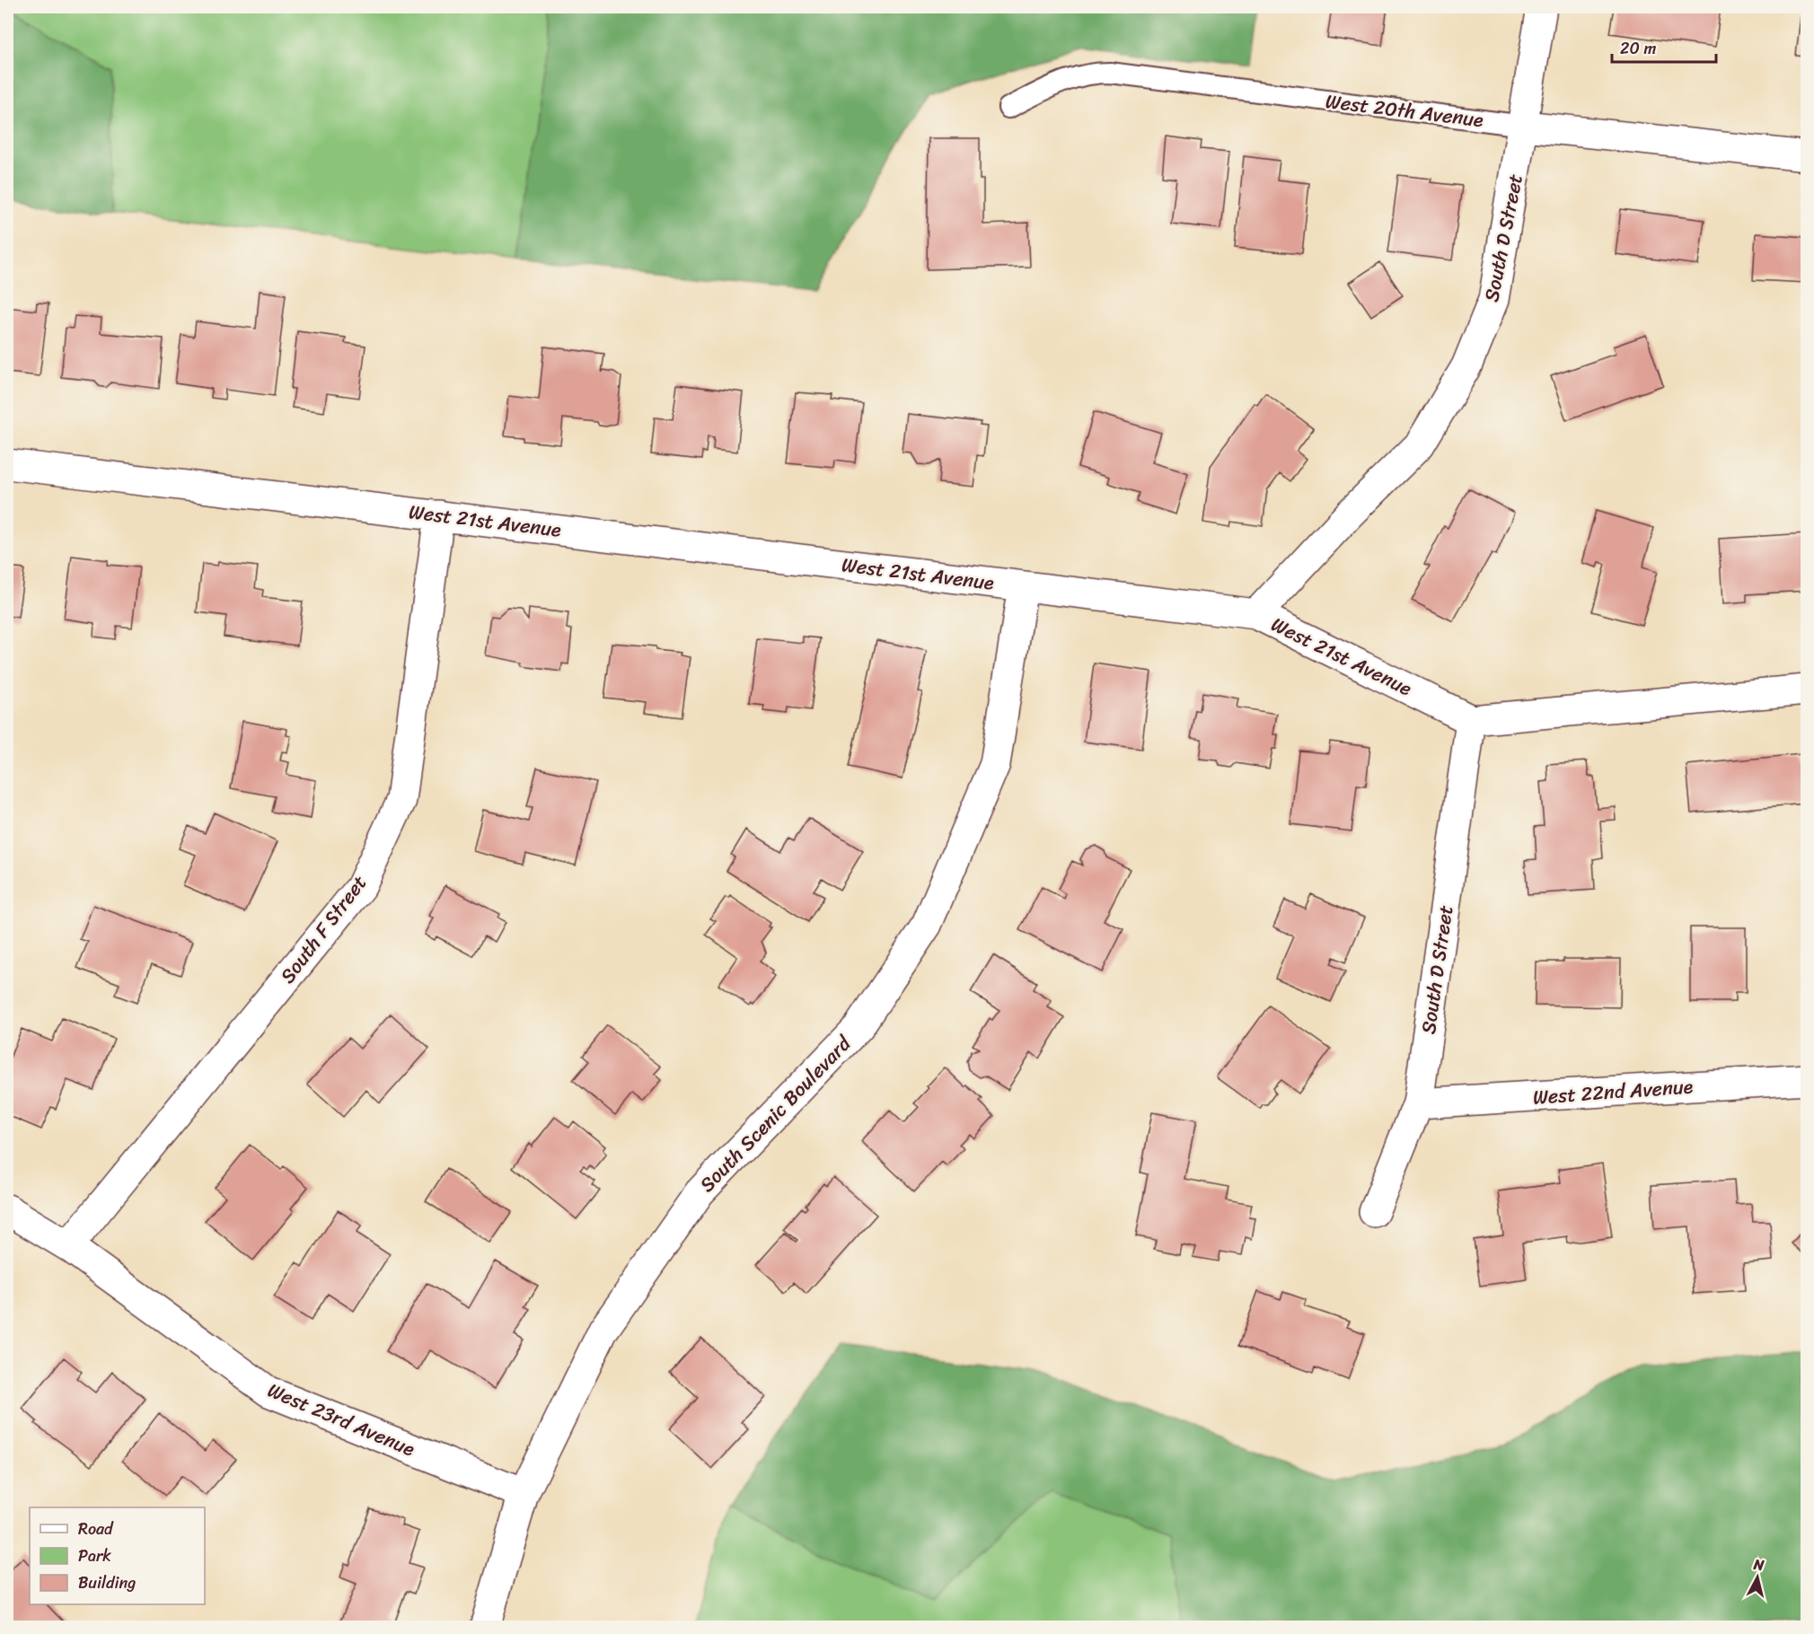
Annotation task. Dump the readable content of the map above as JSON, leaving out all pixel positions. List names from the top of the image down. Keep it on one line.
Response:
{"streets":{"street":["West 20th Avenue","South D Street","West 21st Avenue","South F Street","West 22nd Avenue","South Scenic Boulevard","West 23rd Avenue"]},"crossings":[["West 20th Avenue","South D Street"],["South D Street","West 21st Avenue"],["South D Street","West 22nd Avenue"],["West 21st Avenue","South F Street"],["West 21st Avenue","South Scenic Boulevard"],["South F Street","West 23rd Avenue"],["South Scenic Boulevard","West 23rd Avenue"]],"legend":["Road","Park","Building"],"scale_bar":"20 m","north":"top"}
